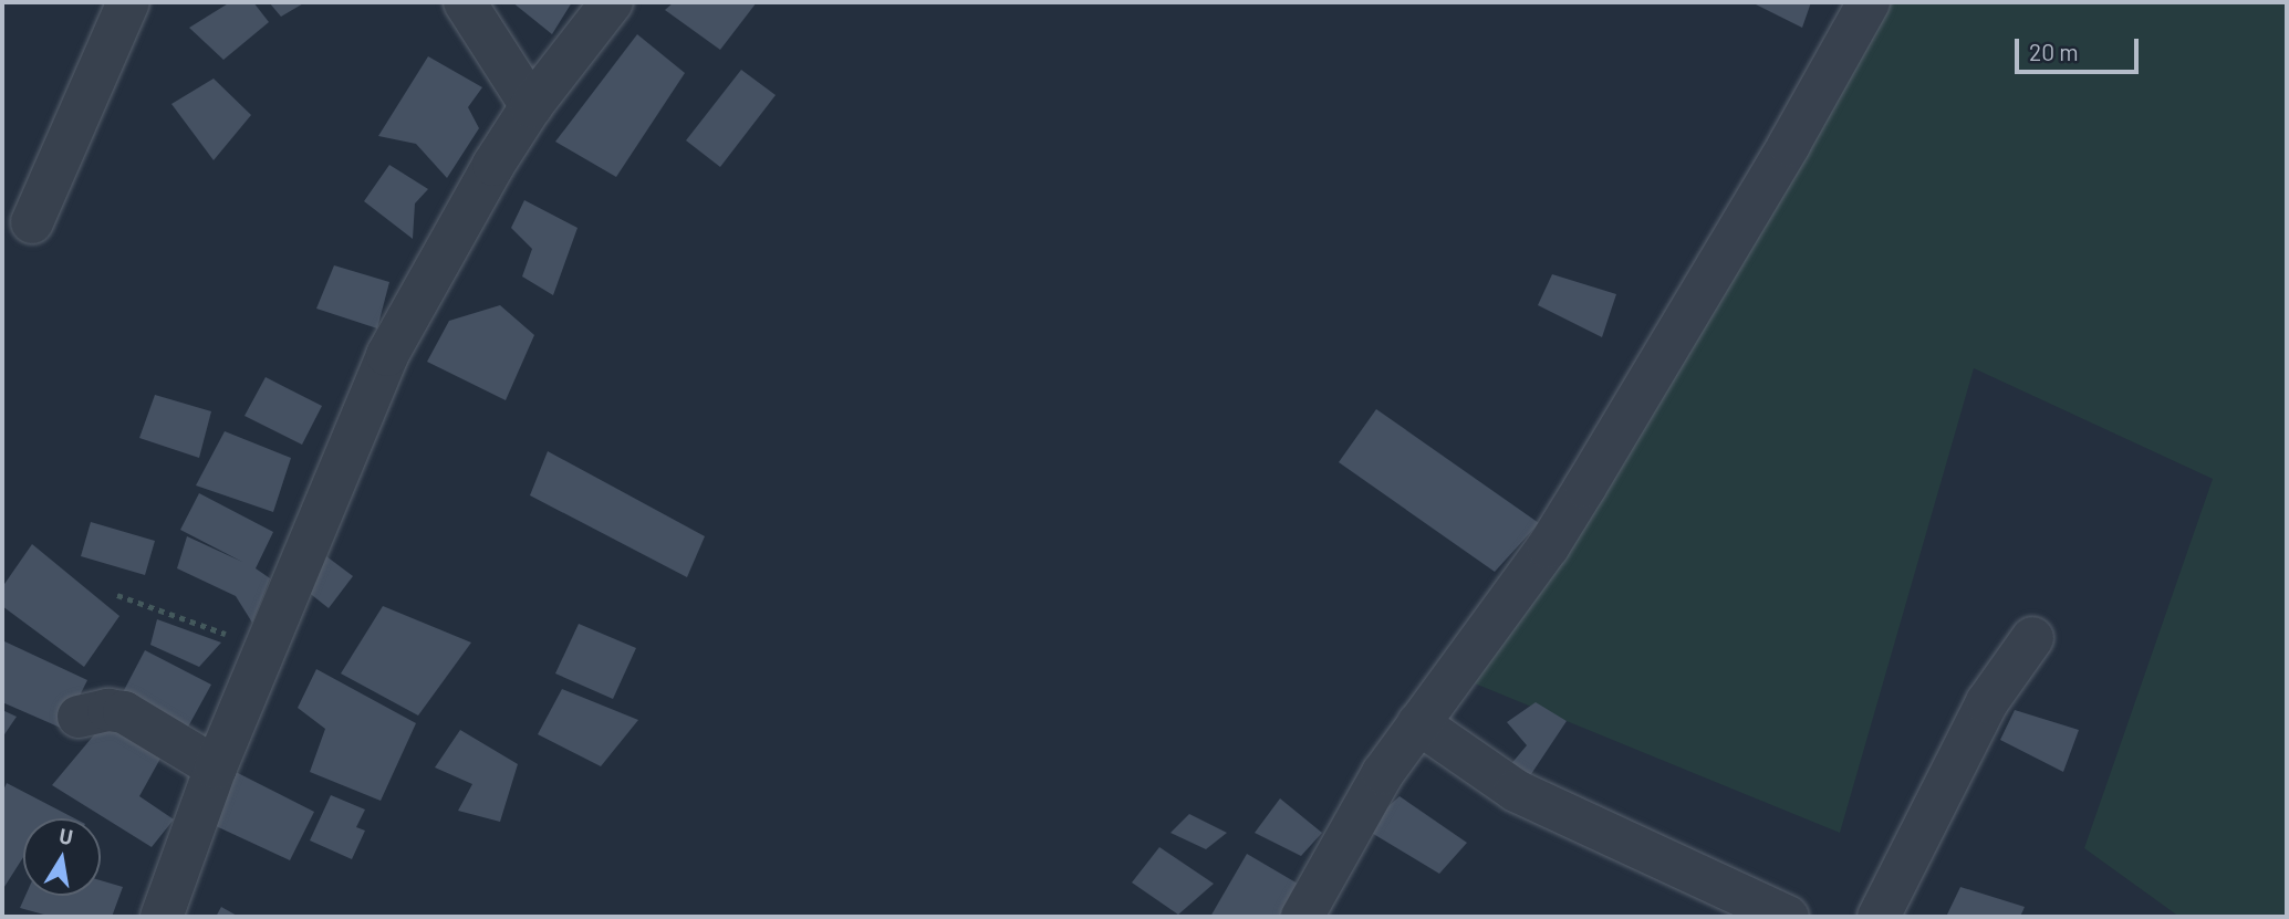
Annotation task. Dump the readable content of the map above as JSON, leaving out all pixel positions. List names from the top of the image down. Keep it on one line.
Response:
{"scale_bar":"20 m","north":"top"}
